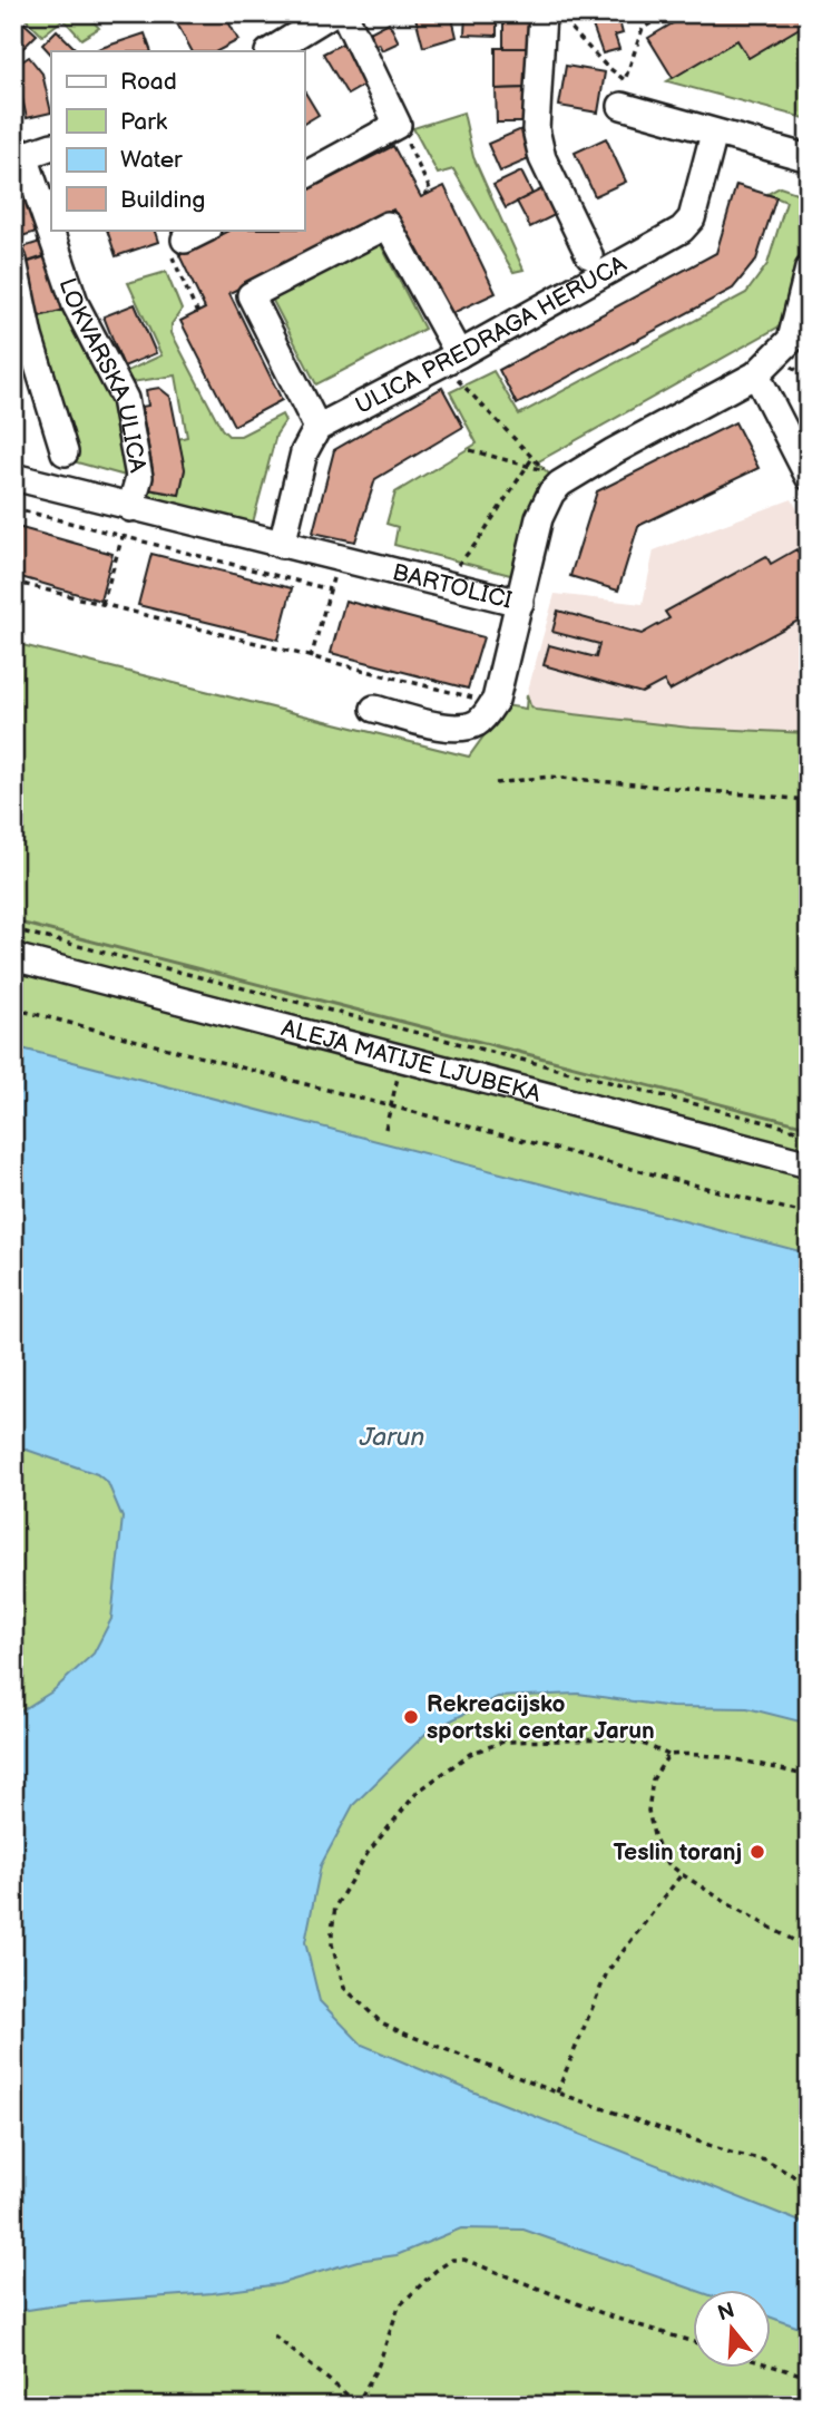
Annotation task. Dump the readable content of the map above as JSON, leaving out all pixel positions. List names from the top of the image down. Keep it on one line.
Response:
{"streets":{"street":["ULICA PREDRAGA HERUCA","LOKVARSKA ULICA","BARTOLIĆI","ALEJA MATIJE LJUBEKA"]},"crossings":[["LOKVARSKA ULICA","BARTOLIĆI"]],"water":["Jarun"],"places":["Rekreacijsko sportski centar Jarun","Teslin toranj"],"legend":["Road","Park","Water","Building"],"north":"top"}
